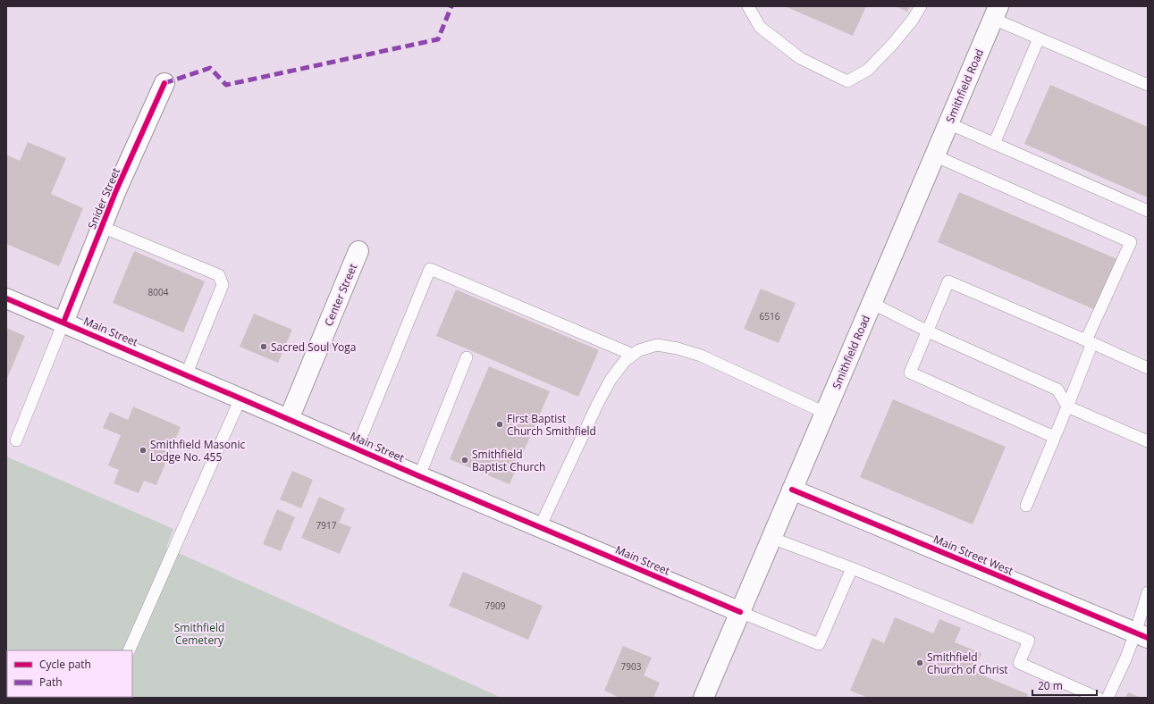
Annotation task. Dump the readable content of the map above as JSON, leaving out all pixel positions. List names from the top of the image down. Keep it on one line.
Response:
{"streets":{"street":["Smithfield Road","Snider Street","Center Street","Main Street","Main Street West"]},"crossings":[["Smithfield Road","Main Street"],["Smithfield Road","Main Street West"],["Snider Street","Main Street"],["Center Street","Main Street"]],"parks":["Smithfield Cemetery"],"places":["Sacred Soul Yoga","First Baptist Church Smithfield","Smithfield Masonic Lodge No. 455","Smithfield Baptist Church","Smithfield Church of Christ"],"house_numbers":["8004","6516","7917","7909","7903"],"legend":["Cycle path","Path"],"scale_bar":"20 m"}
